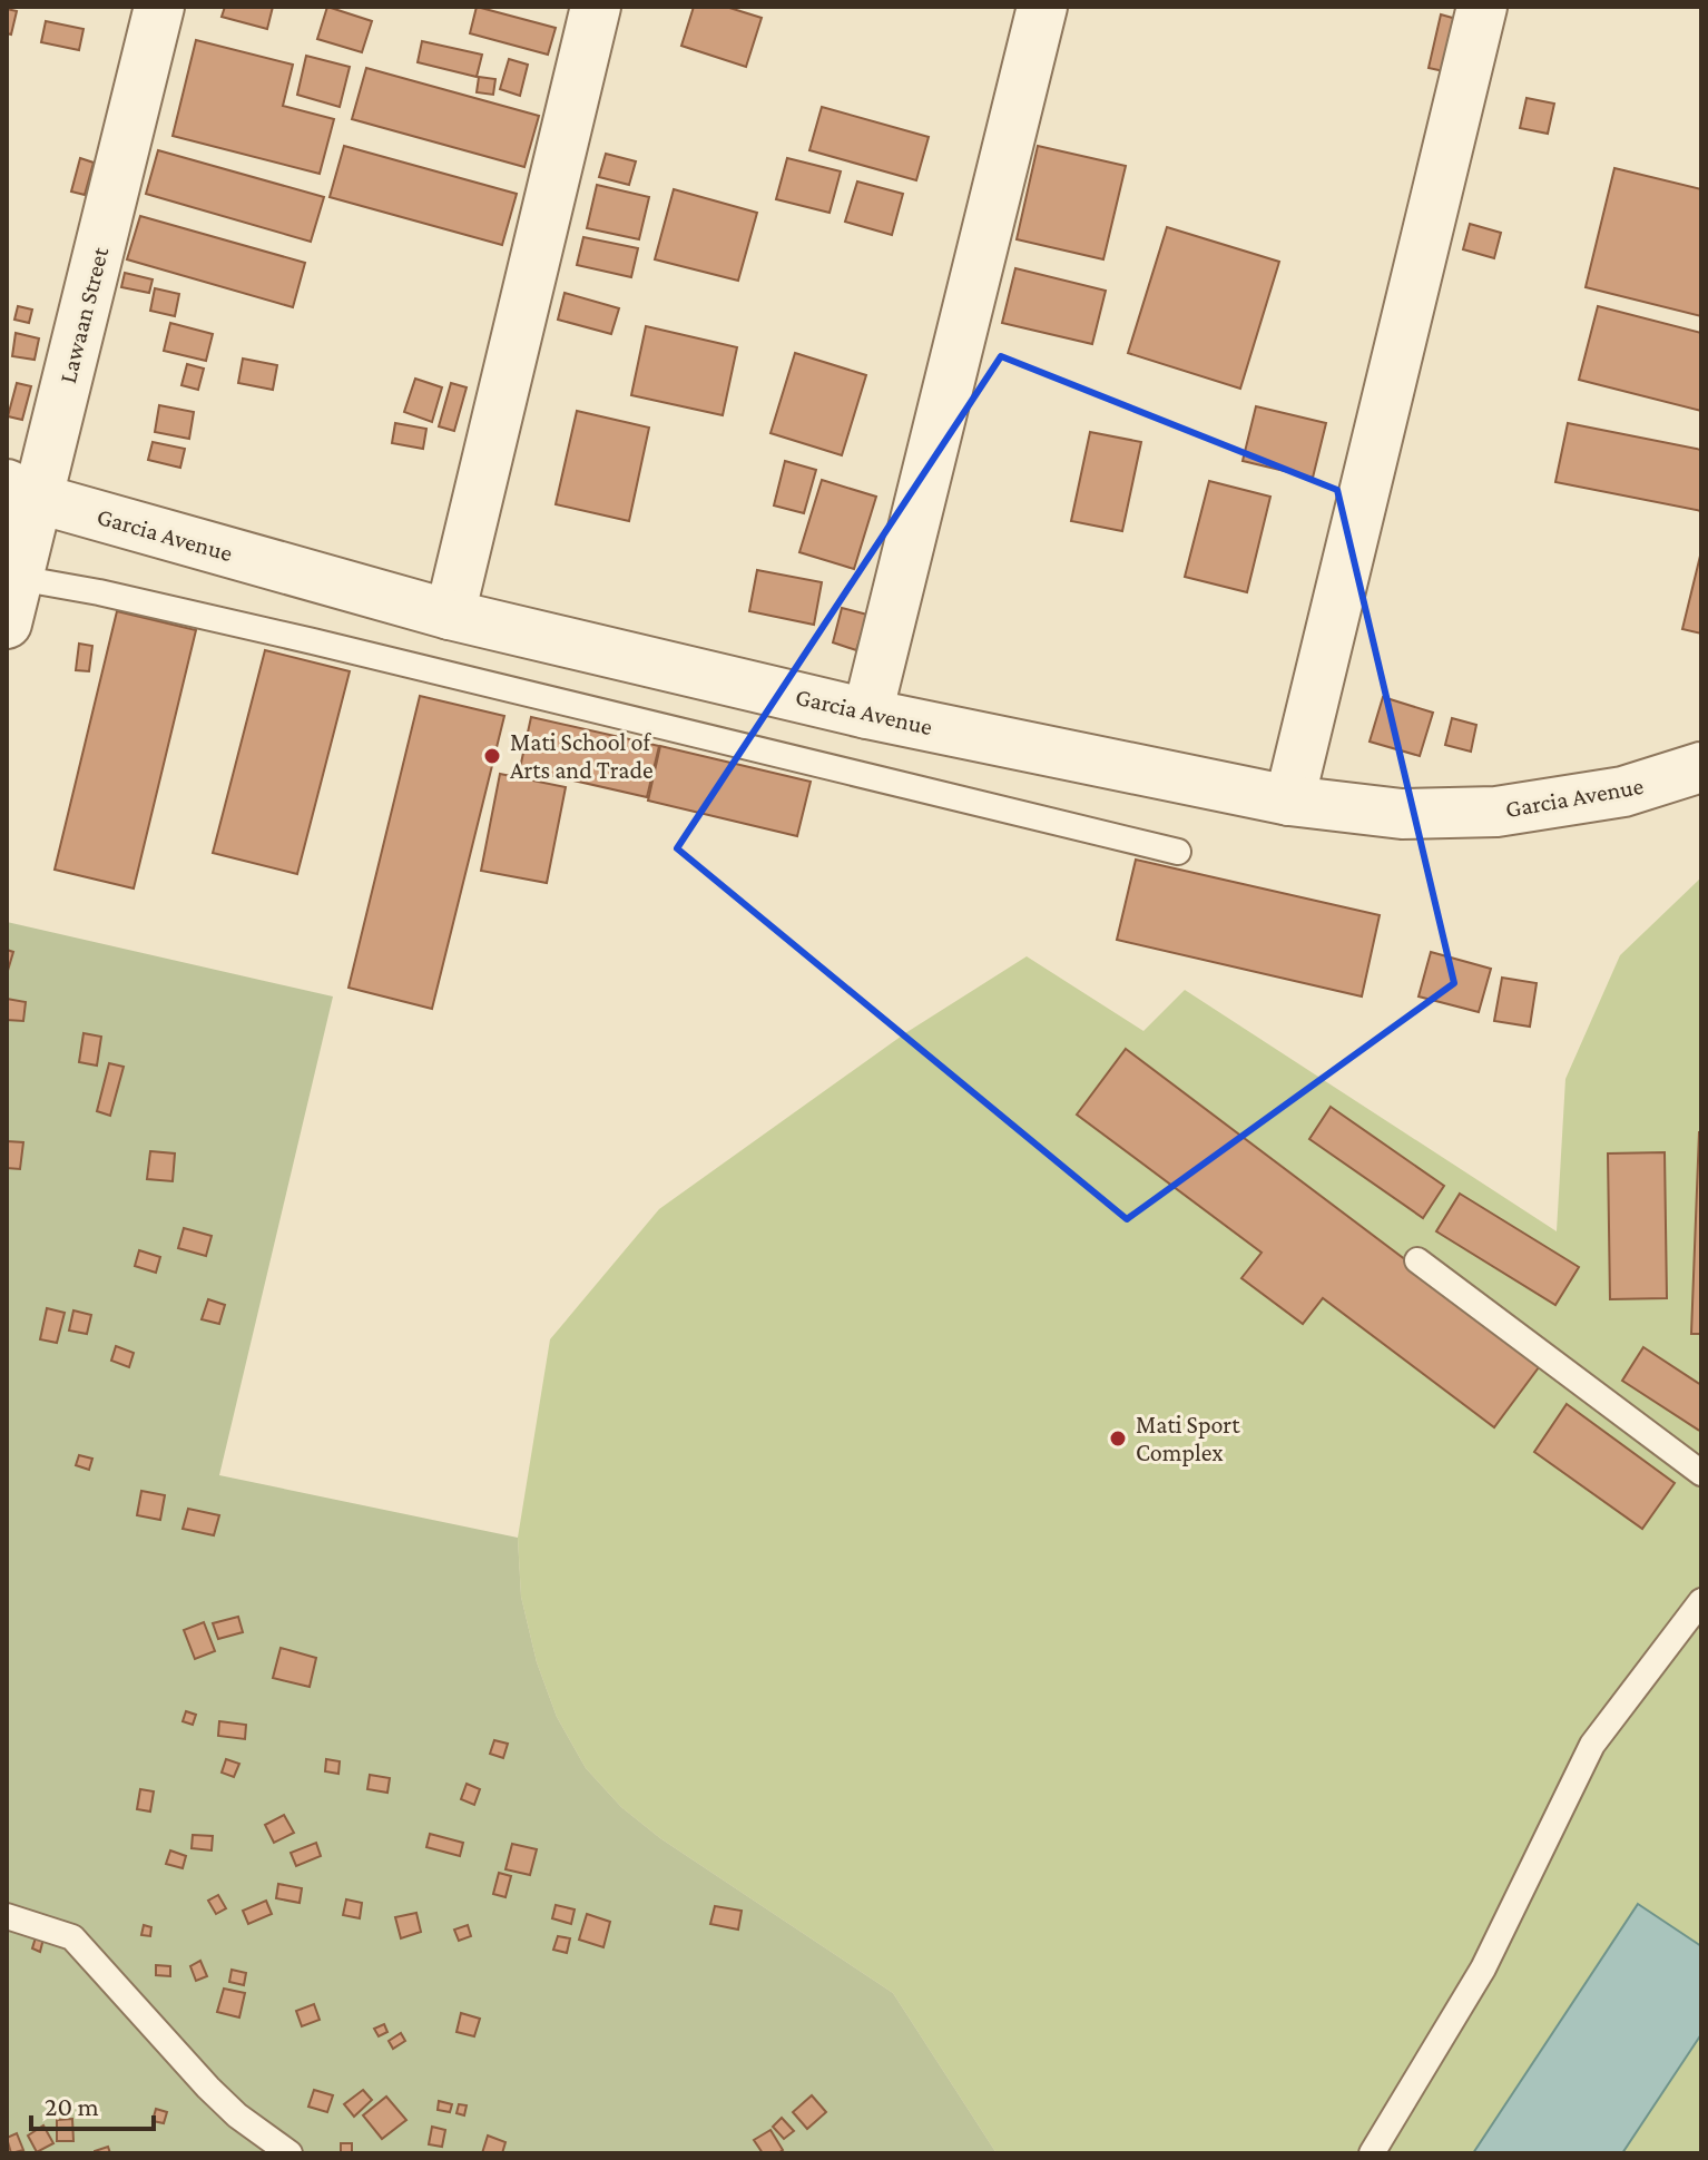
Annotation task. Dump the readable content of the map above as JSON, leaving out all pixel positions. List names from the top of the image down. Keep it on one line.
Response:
{"streets":{"street":["Lawaan Street","Garcia Avenue"]},"crossings":[["Lawaan Street","Garcia Avenue"]],"places":["Mati School of Arts and Trade","Mati Sport Complex"],"scale_bar":"20 m"}
